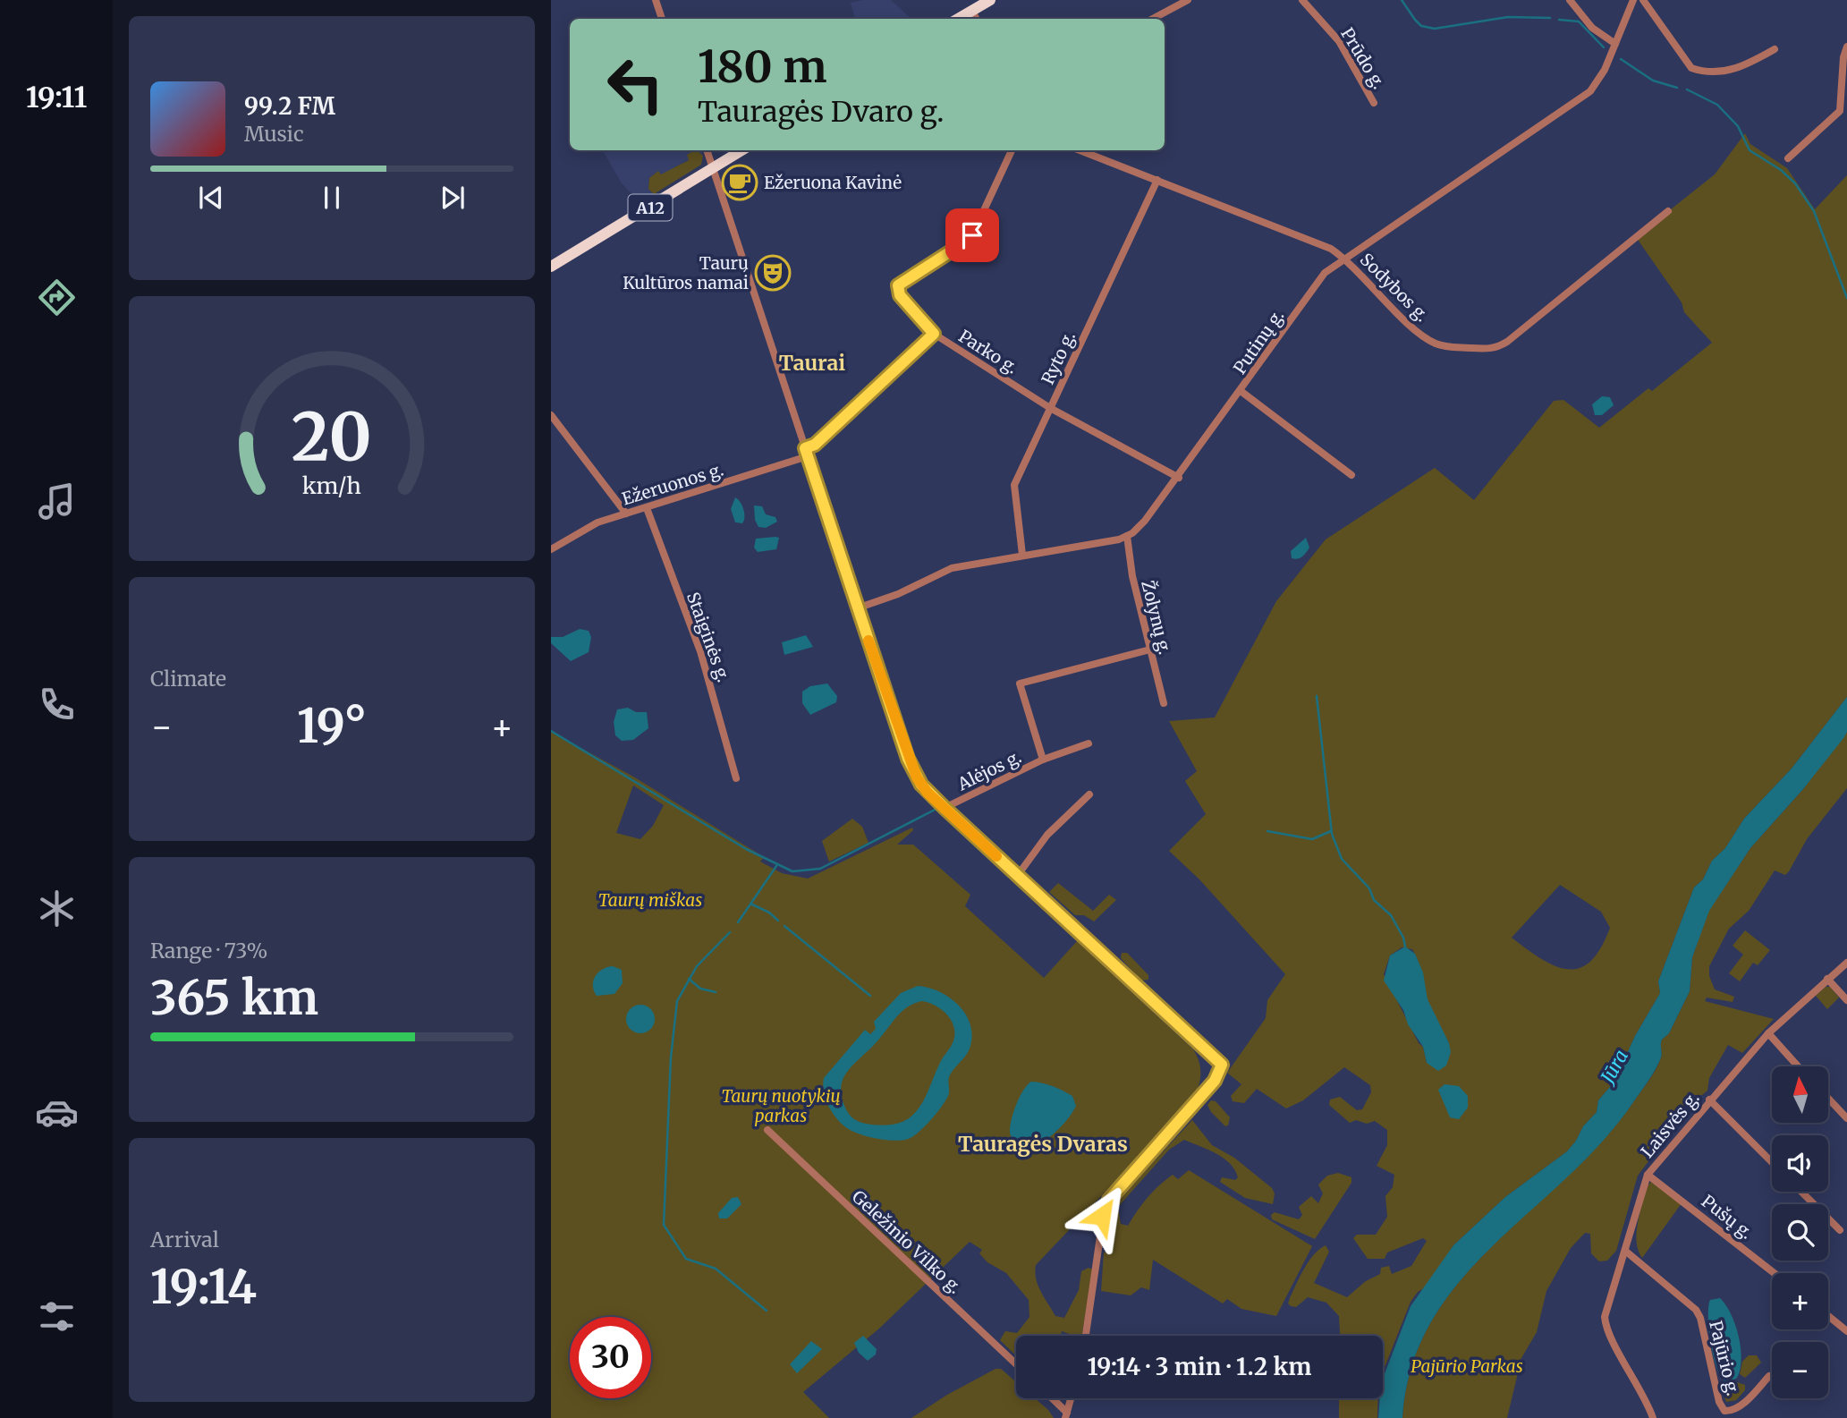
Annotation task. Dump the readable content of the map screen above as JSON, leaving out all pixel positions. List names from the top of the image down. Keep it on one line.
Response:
{"streets":{"highway":["A12"],"street":["Prūdo g.","Sodybos g.","Putinų g.","Parko g.","Ryto g.","Ežeruonos g.","Žolynų g.","Staiginės g.","Alėjos g.","Laisvės g.","Pušų g.","Geležinio Vilko g.","Pajūrio g."]},"crossings":[["A12","Alėjos g."],["Sodybos g.","Putinų g."],["Sodybos g.","Ryto g."],["Putinų g.","Parko g."],["Putinų g.","Žolynų g."],["Parko g.","Ryto g."],["Parko g.","Ežeruonos g."],["Parko g.","Alėjos g."],["Ežeruonos g.","Staiginės g."],["Ežeruonos g.","Alėjos g."],["Laisvės g.","Pušų g."],["Laisvės g.","Pajūrio g."]],"districts":["Taurai","Tauragės Dvaras"],"water":["Jūra"],"parks":["Taurų miškas","Taurų nuotykių parkas","Pajūrio Parkas"],"places":{"cafe":["Ežeruona Kavinė"],"theatre":["Taurų Kultūros namai"]},"north":"top","page":{"tabs":"19:11","turn":["180 m","Tauragės Dvaro g."],"song":["99.2 FM","Music"],"tile":["Climate",["Range · 73%","365 km"],["Arrival","19:14"]],"heat":["−","19°","+"],"map_buttons":["+","−"],"limit":"30","trip":"19:14 · 3 min · 1.2 km","gauge":["20","km/h"]}}
